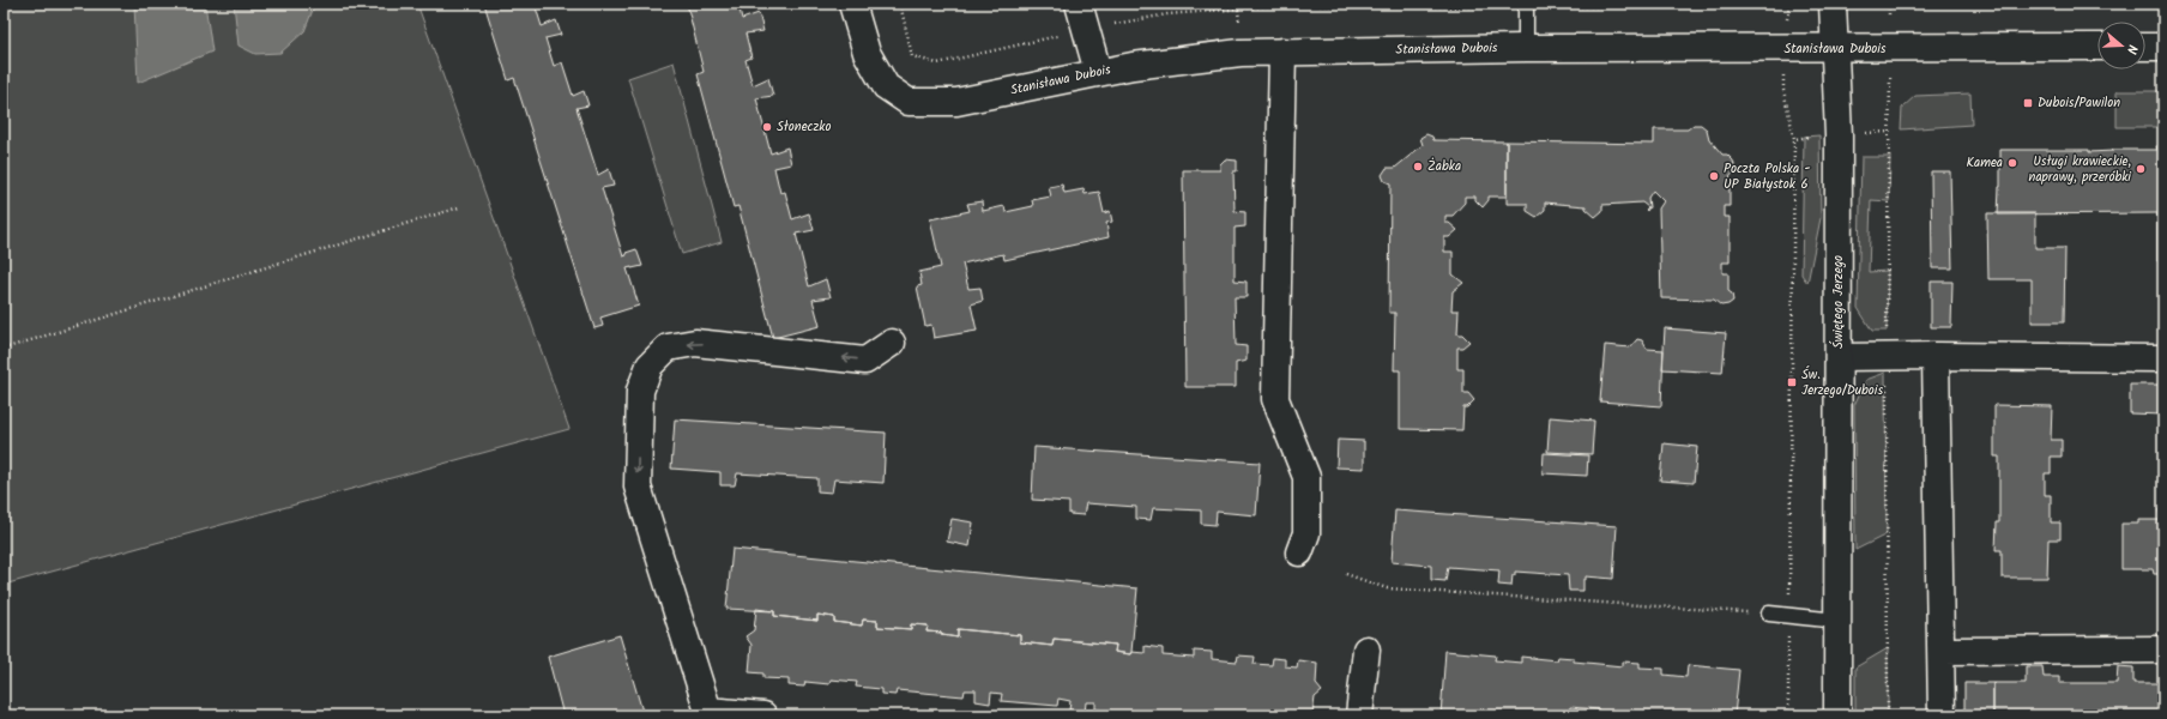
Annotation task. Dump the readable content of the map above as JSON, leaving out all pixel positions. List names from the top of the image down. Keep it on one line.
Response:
{"streets":{"street":["Stanisława Dubois","Świętego Jerzego"]},"crossings":[["Stanisława Dubois","Świętego Jerzego"]],"places":{"transit":["Dubois/Pawilon","Św. Jerzego/Dubois"],"other":["Słoneczko","Kamea","Żabka","Usługi krawieckie, naprawy, przeróbki","Poczta Polska - UP Białystok 6"]},"north":"right"}
